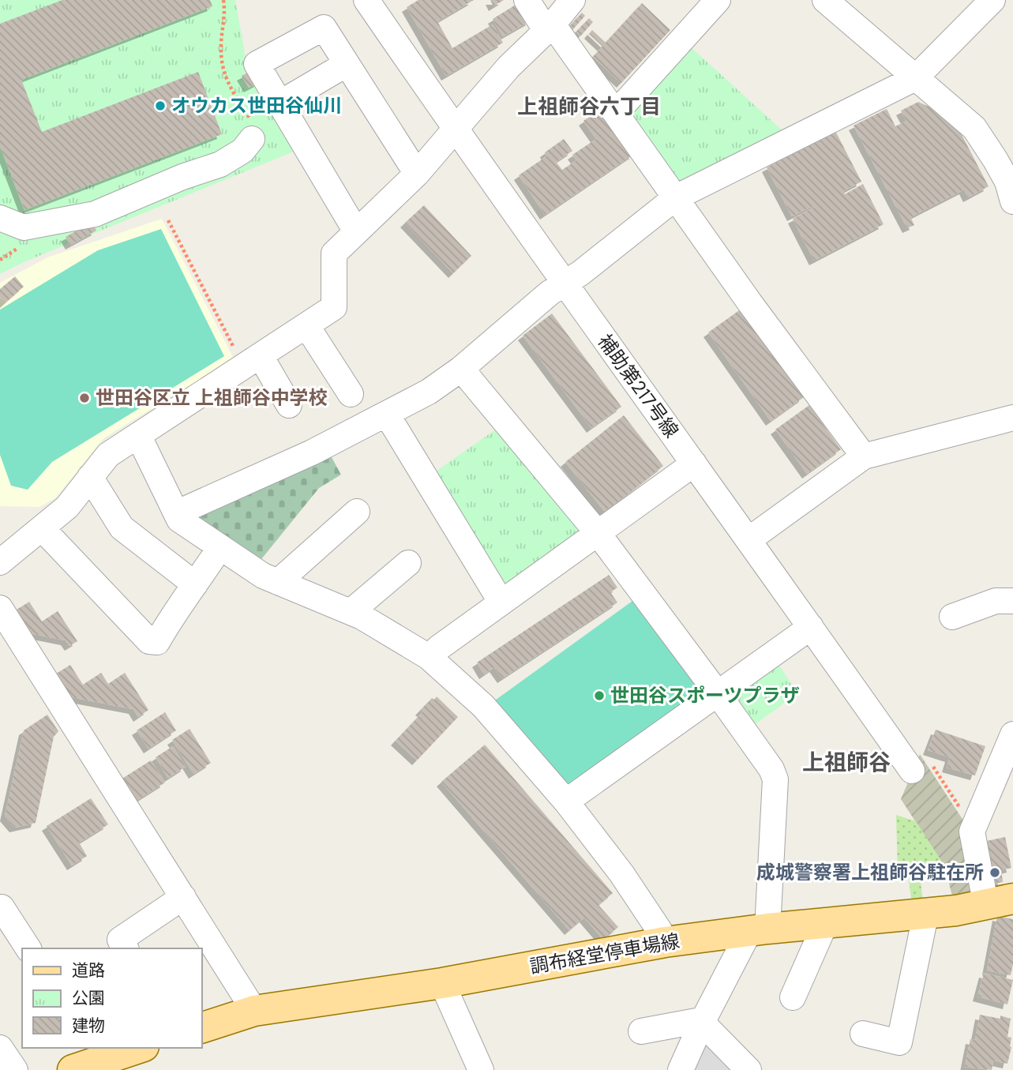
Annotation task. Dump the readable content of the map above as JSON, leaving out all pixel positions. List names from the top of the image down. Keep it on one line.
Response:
{"streets":{"main road":["調布経堂停車場線"],"street":["補助第217号線"]},"districts":["上祖師谷六丁目","上祖師谷"],"places":["オウカス世田谷仙川","世田谷区立 上祖師谷中学校","世田谷スポーツプラザ","成城警察署上祖師谷駐在所"],"legend":["道路","公園","建物"]}
